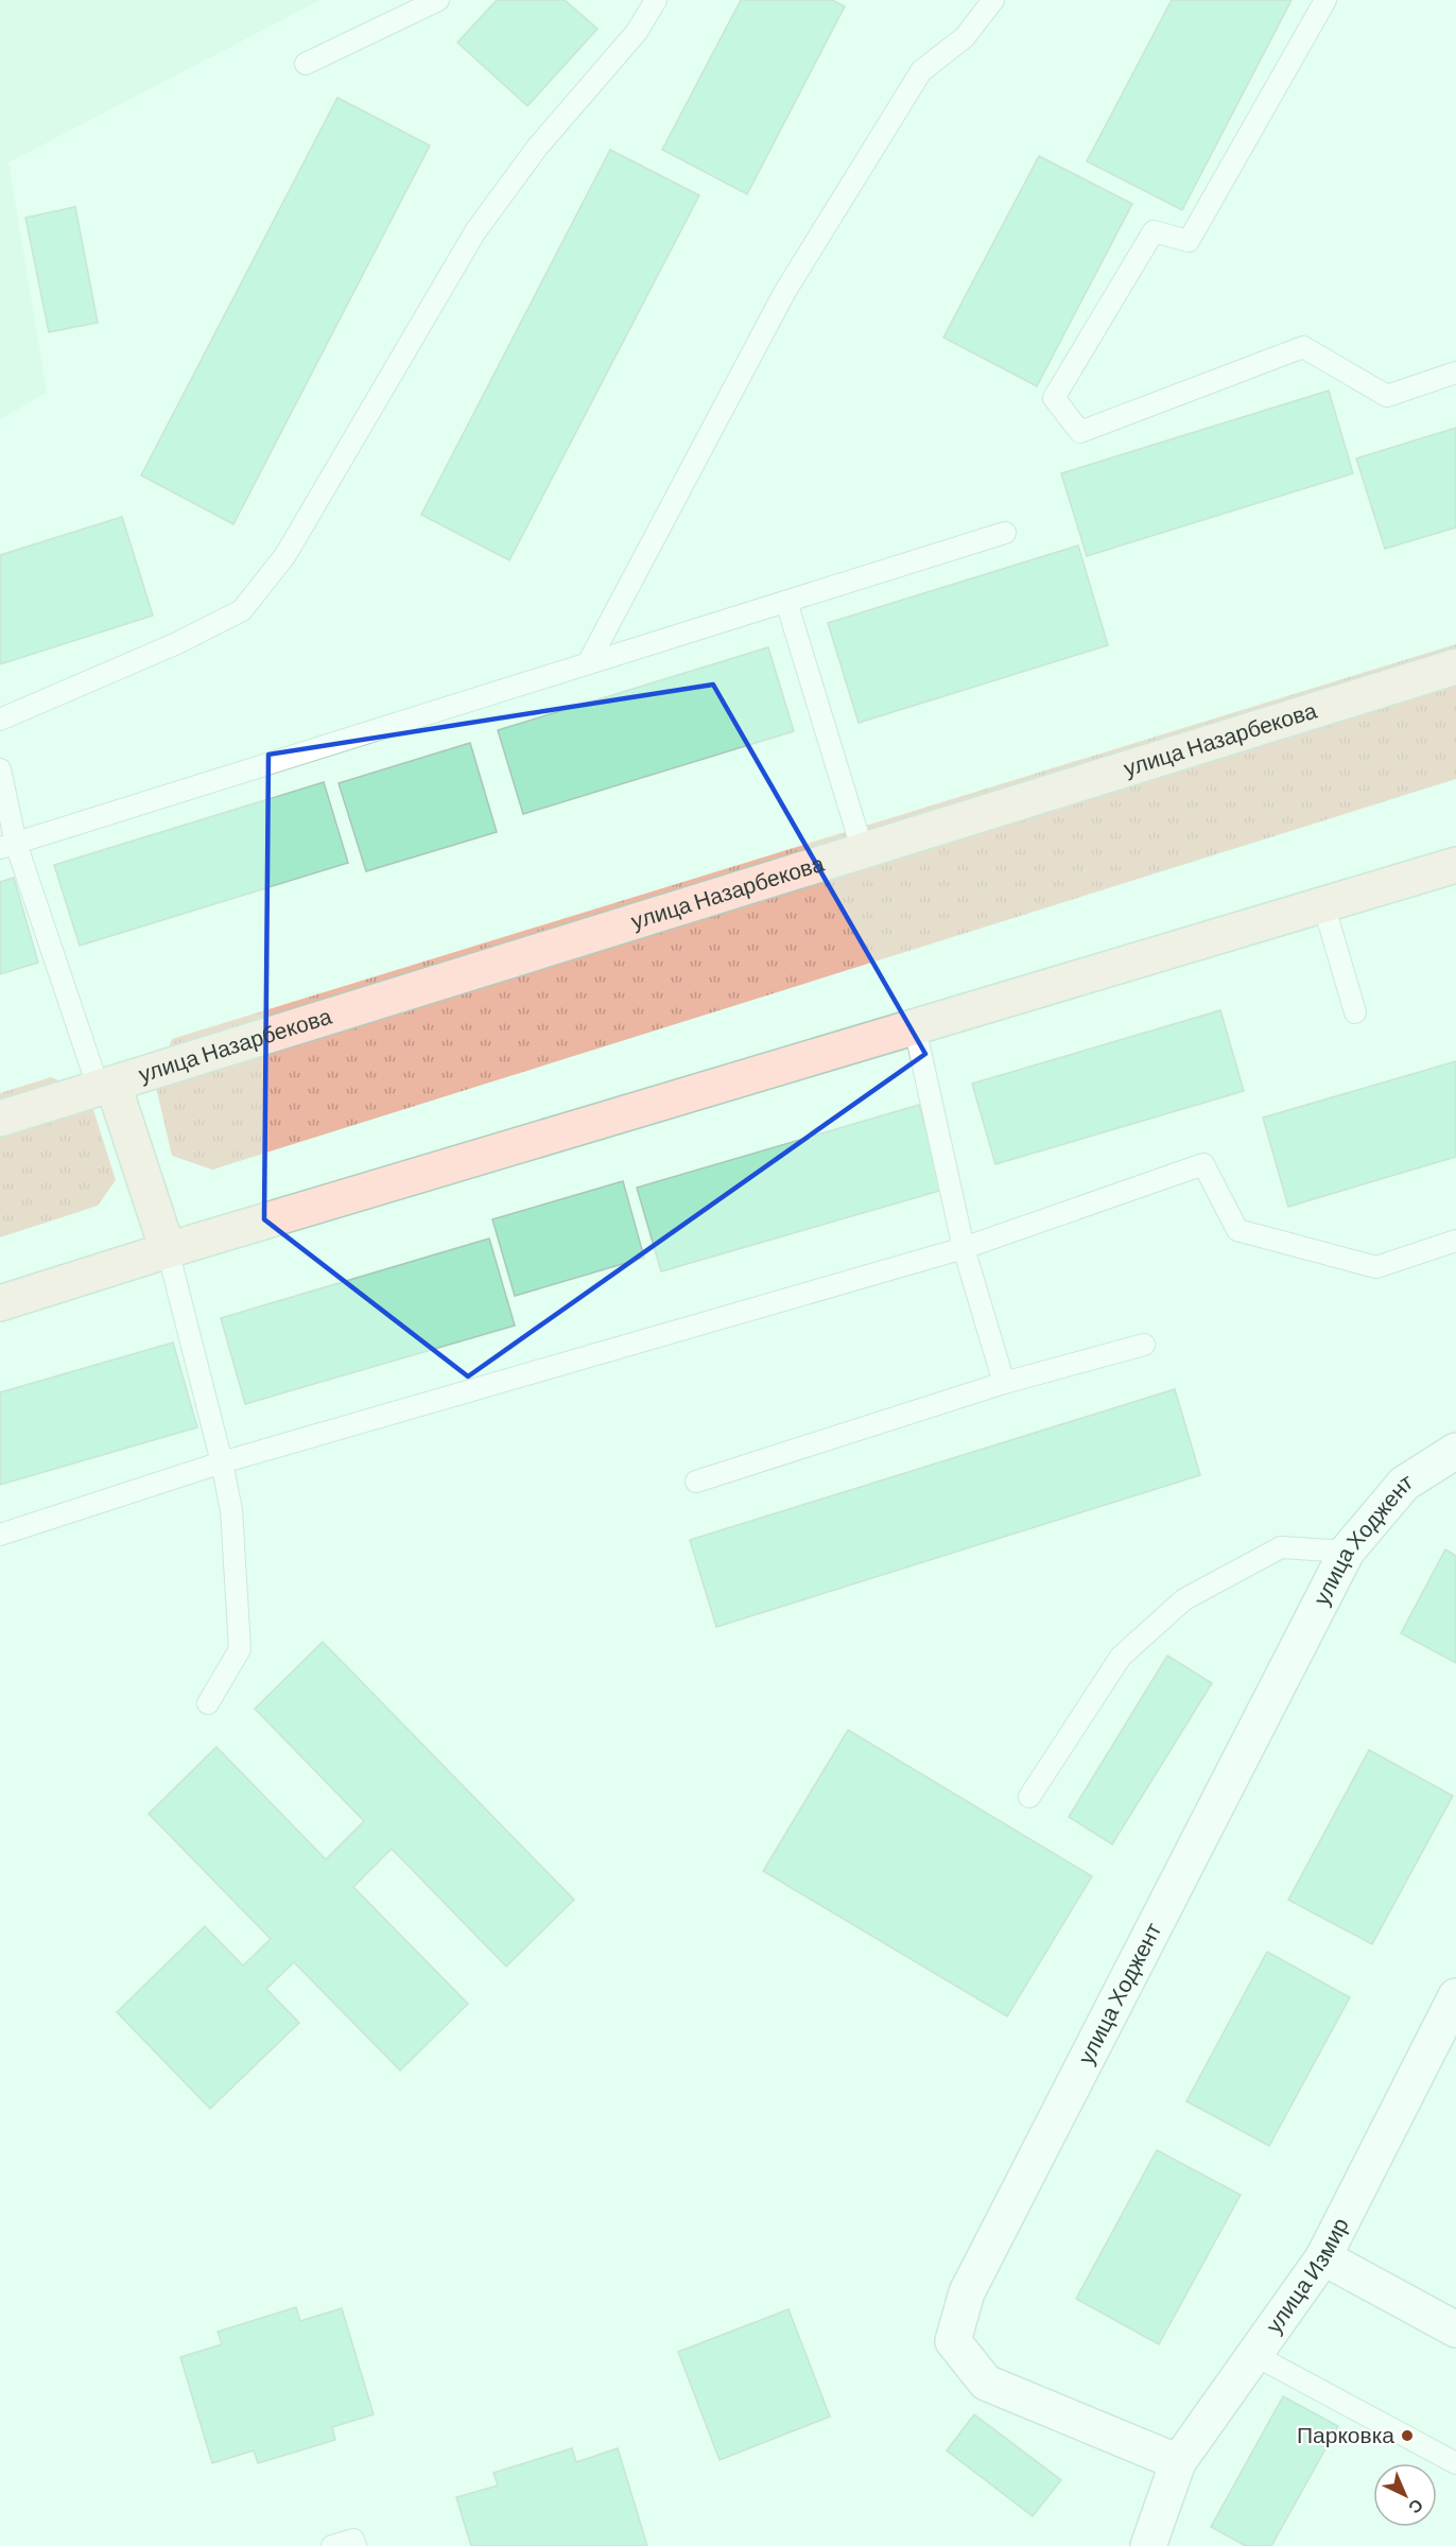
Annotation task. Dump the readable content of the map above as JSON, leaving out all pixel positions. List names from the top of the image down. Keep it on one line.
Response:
{"streets":{"street":["улица Назарбекова","улица Ходжент","улица Измир"]},"crossings":[["улица Ходжент","улица Измир"]],"places":["Парковка"],"north":"bottom right"}
